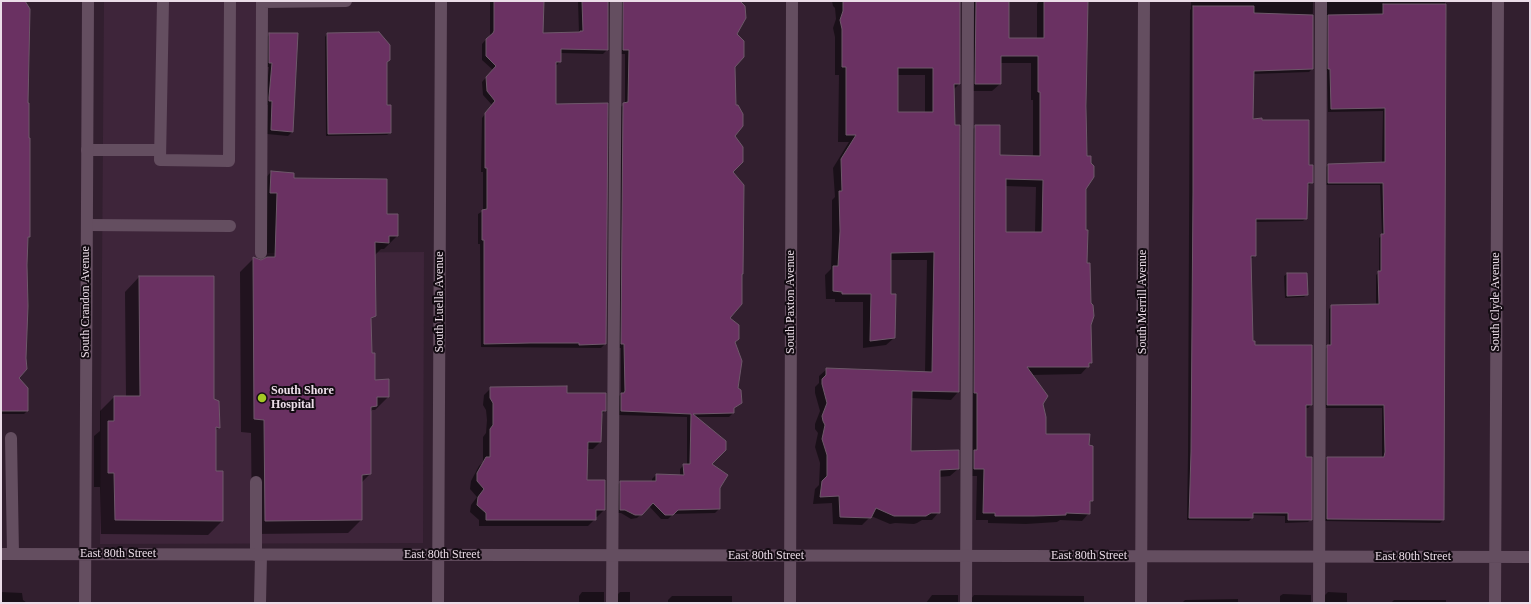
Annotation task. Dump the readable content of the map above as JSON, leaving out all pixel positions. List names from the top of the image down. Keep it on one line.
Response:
{"streets":{"street":["South Crandon Avenue","South Luella Avenue","South Paxton Avenue","South Merrill Avenue","South Clyde Avenue","East 80th Street"]},"crossings":[["South Crandon Avenue","East 80th Street"],["South Luella Avenue","East 80th Street"],["South Paxton Avenue","East 80th Street"],["South Merrill Avenue","East 80th Street"],["South Clyde Avenue","East 80th Street"]],"places":["South Shore Hospital"]}
